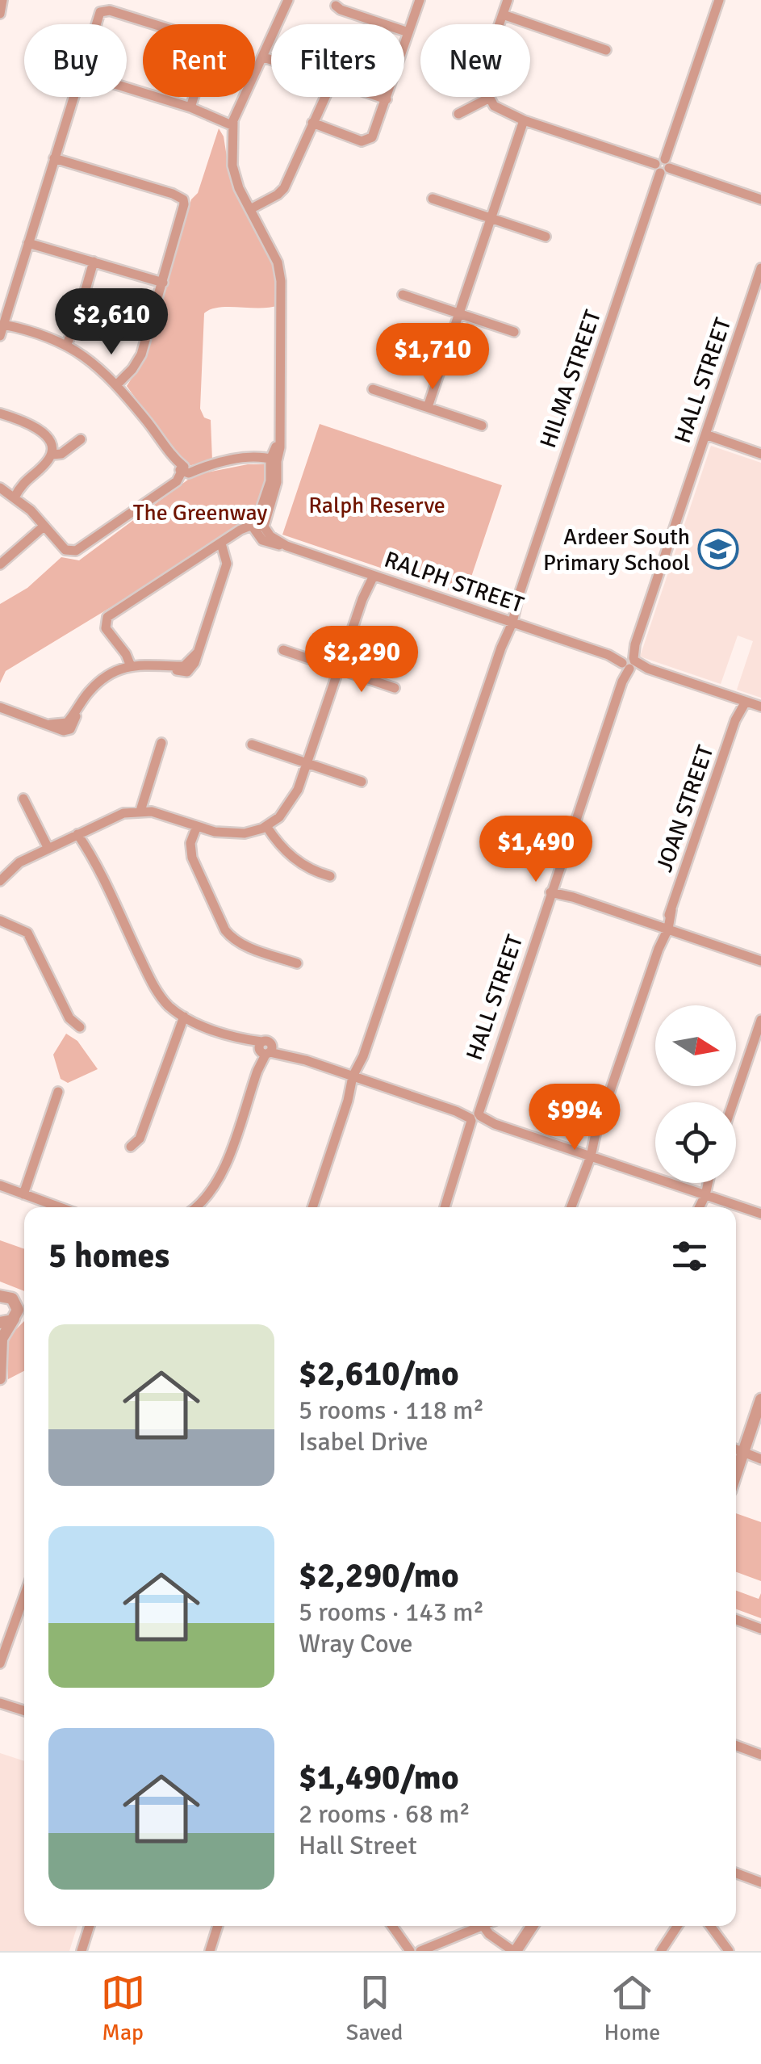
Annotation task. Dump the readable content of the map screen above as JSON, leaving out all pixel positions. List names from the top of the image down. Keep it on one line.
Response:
{"streets":{"street":["HILMA STREET","HALL STREET","RALPH STREET","JOAN STREET"]},"crossings":[["HILMA STREET","RALPH STREET"],["HALL STREET","RALPH STREET"],["RALPH STREET","JOAN STREET"]],"parks":["Ralph Reserve","The Greenway"],"places":{"school or university":["Ardeer South Primary School"]},"north":"right","page":{"chip":["Buy","Rent","Filters","New"],"price":["$2,610","$1,710","$2,290","$1,490","$994"],"heading":"5 homes","list":[{"name":"$2,610/mo","note":"5 rooms · 118 m² · Isabel Drive"},{"name":"$2,290/mo","note":"5 rooms · 143 m² · Wray Cove"},{"name":"$1,490/mo","note":"2 rooms · 68 m² · Hall Street"}],"tabs":["Map","Saved","Home"]}}
